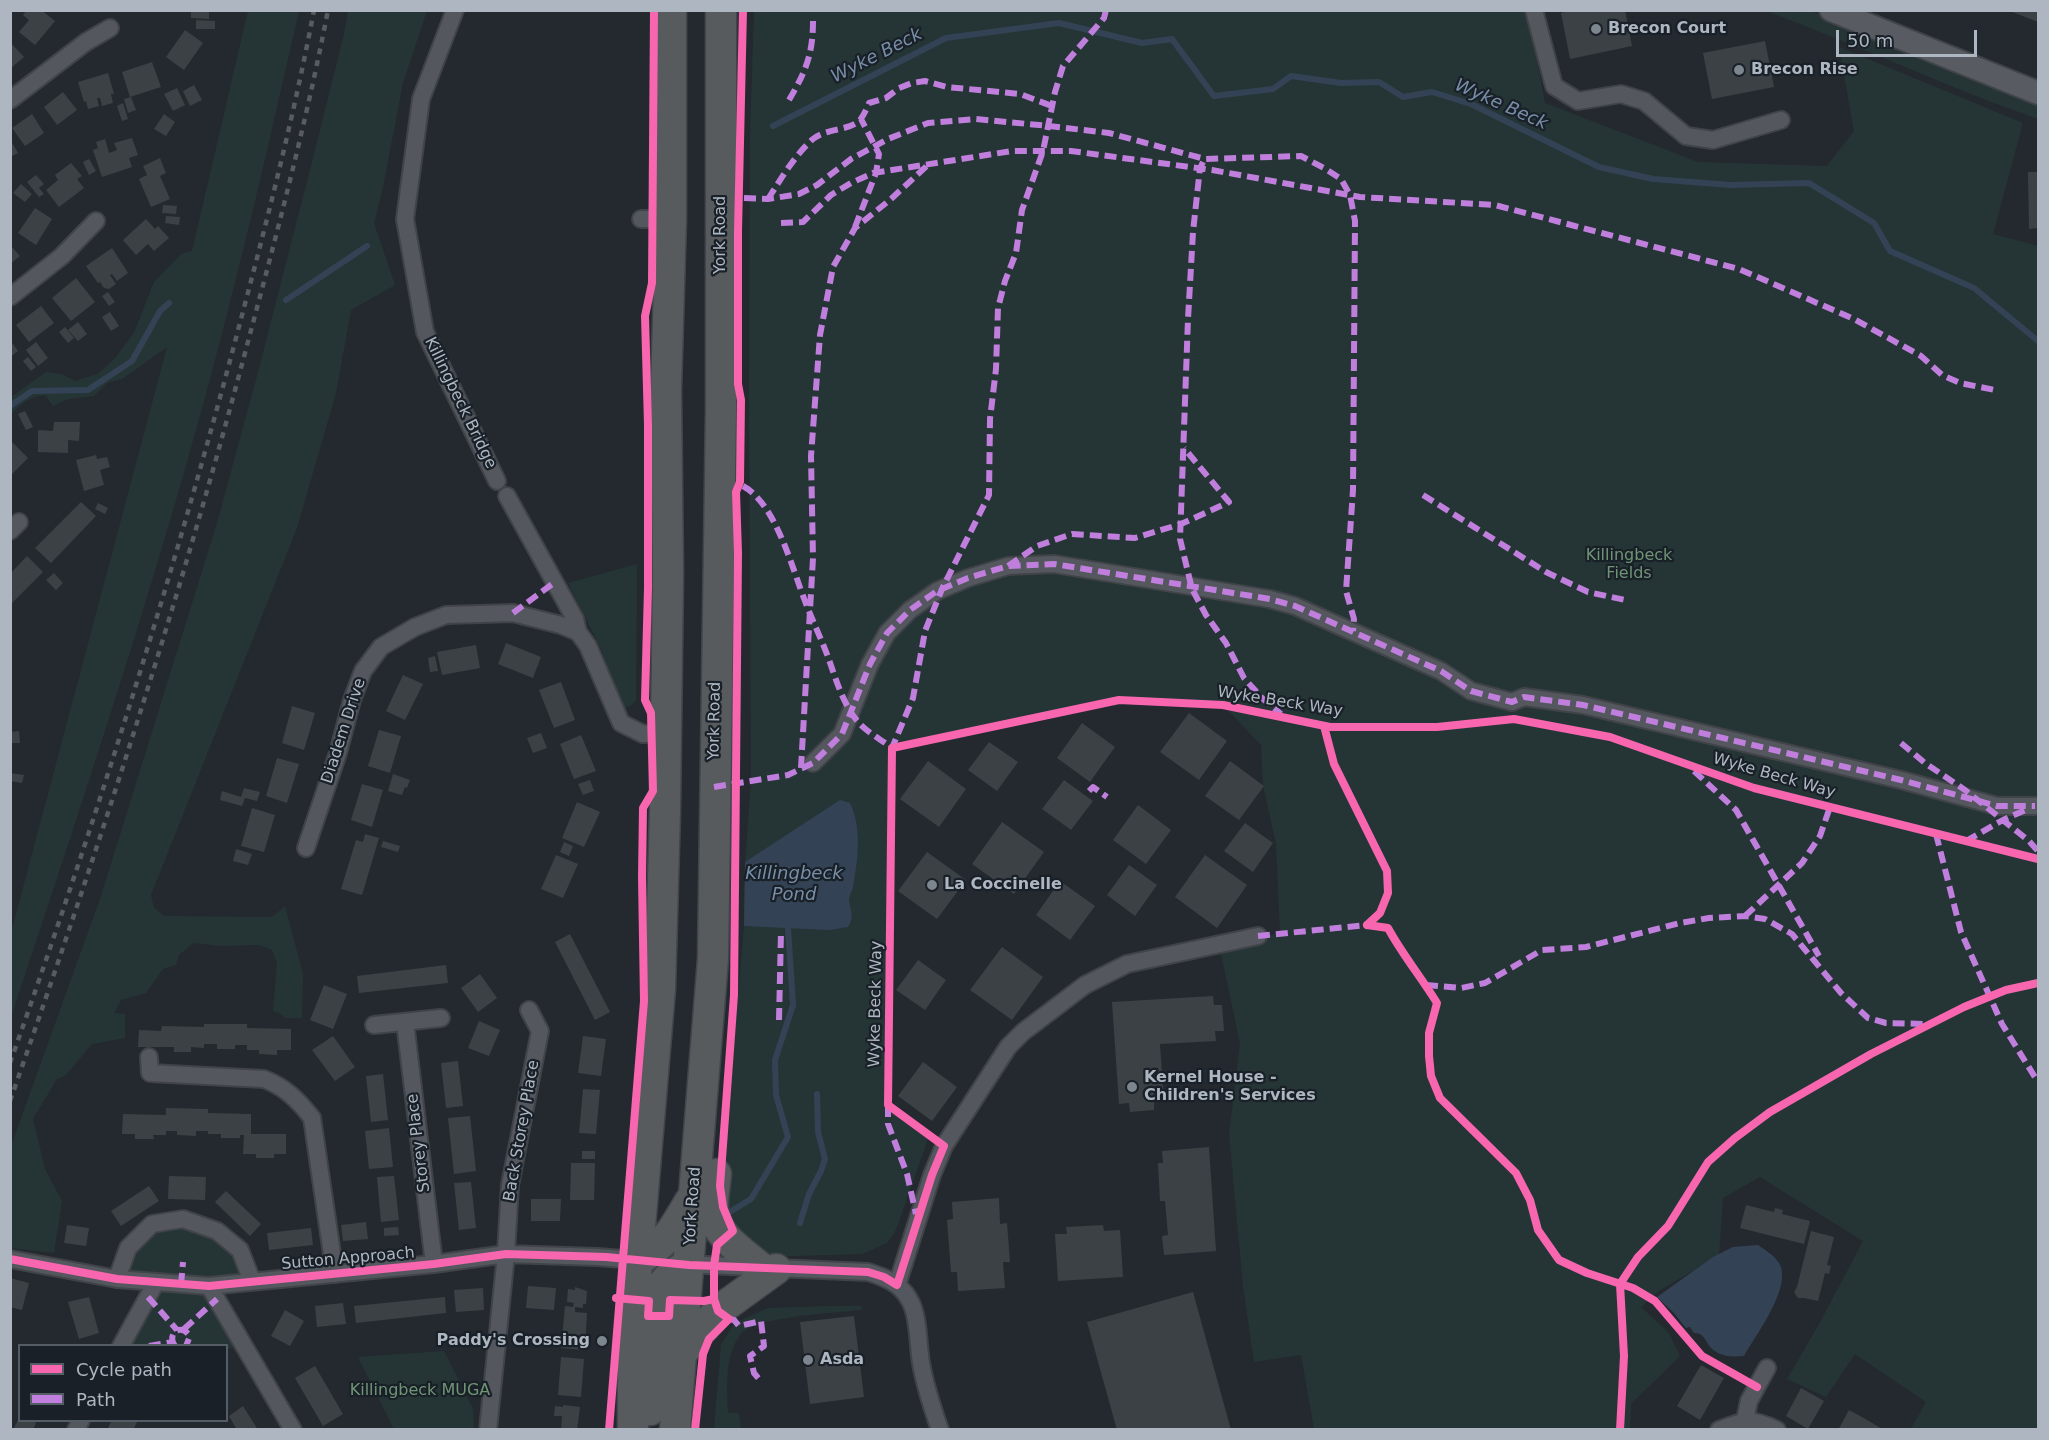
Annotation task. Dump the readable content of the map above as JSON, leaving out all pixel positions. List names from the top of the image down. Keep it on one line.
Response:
{"streets":{"highway":["York Road"],"street":["Killingbeck Bridge","Diadem Drive","Back Storey Place","Storey Place","Sutton Approach"],"cycle path":["Wyke Beck Way"]},"crossings":[["York Road","Sutton Approach"],["Back Storey Place","Sutton Approach"],["Storey Place","Sutton Approach"]],"water":["Wyke Beck","Killingbeck Pond"],"parks":["Killingbeck Fields","Killingbeck MUGA"],"places":["Brecon Court","Brecon Rise","La Coccinelle","Kernel House - Children's Services","Paddy's Crossing","Asda"],"legend":["Cycle path","Path"],"scale_bar":"50 m"}
